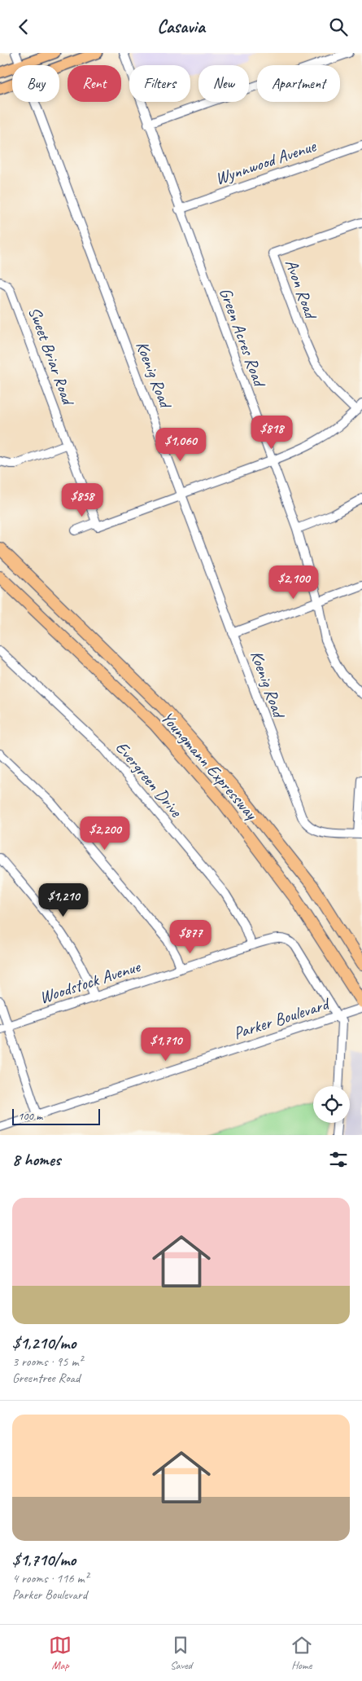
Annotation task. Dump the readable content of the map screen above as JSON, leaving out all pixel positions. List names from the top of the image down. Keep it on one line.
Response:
{"streets":{"highway":["Youngmann Expressway"],"street":["Wynnwood Avenue","Avon Road","Green Acres Road","Sweet Briar Road","Koenig Road","Evergreen Drive","Woodstock Avenue","Parker Boulevard"]},"crossings":[["Wynnwood Avenue","Green Acres Road"],["Evergreen Drive","Woodstock Avenue"],["Woodstock Avenue","Parker Boulevard"]],"scale_bar":"100 m","page":{"header":"Casavia","chip":["Buy","Rent","Filters","New","Apartment"],"price":["$818","$1,060","$858","$2,100","$2,200","$1,210","$877","$1,710"],"scale":"100 m","heading":"8 homes","list":[{"name":"$1,210/mo","note":"3 rooms · 95 m² · Greentree Road"},{"name":"$1,710/mo","note":"4 rooms · 116 m² · Parker Boulevard"}],"tabs":["Map","Saved","Home"]}}
